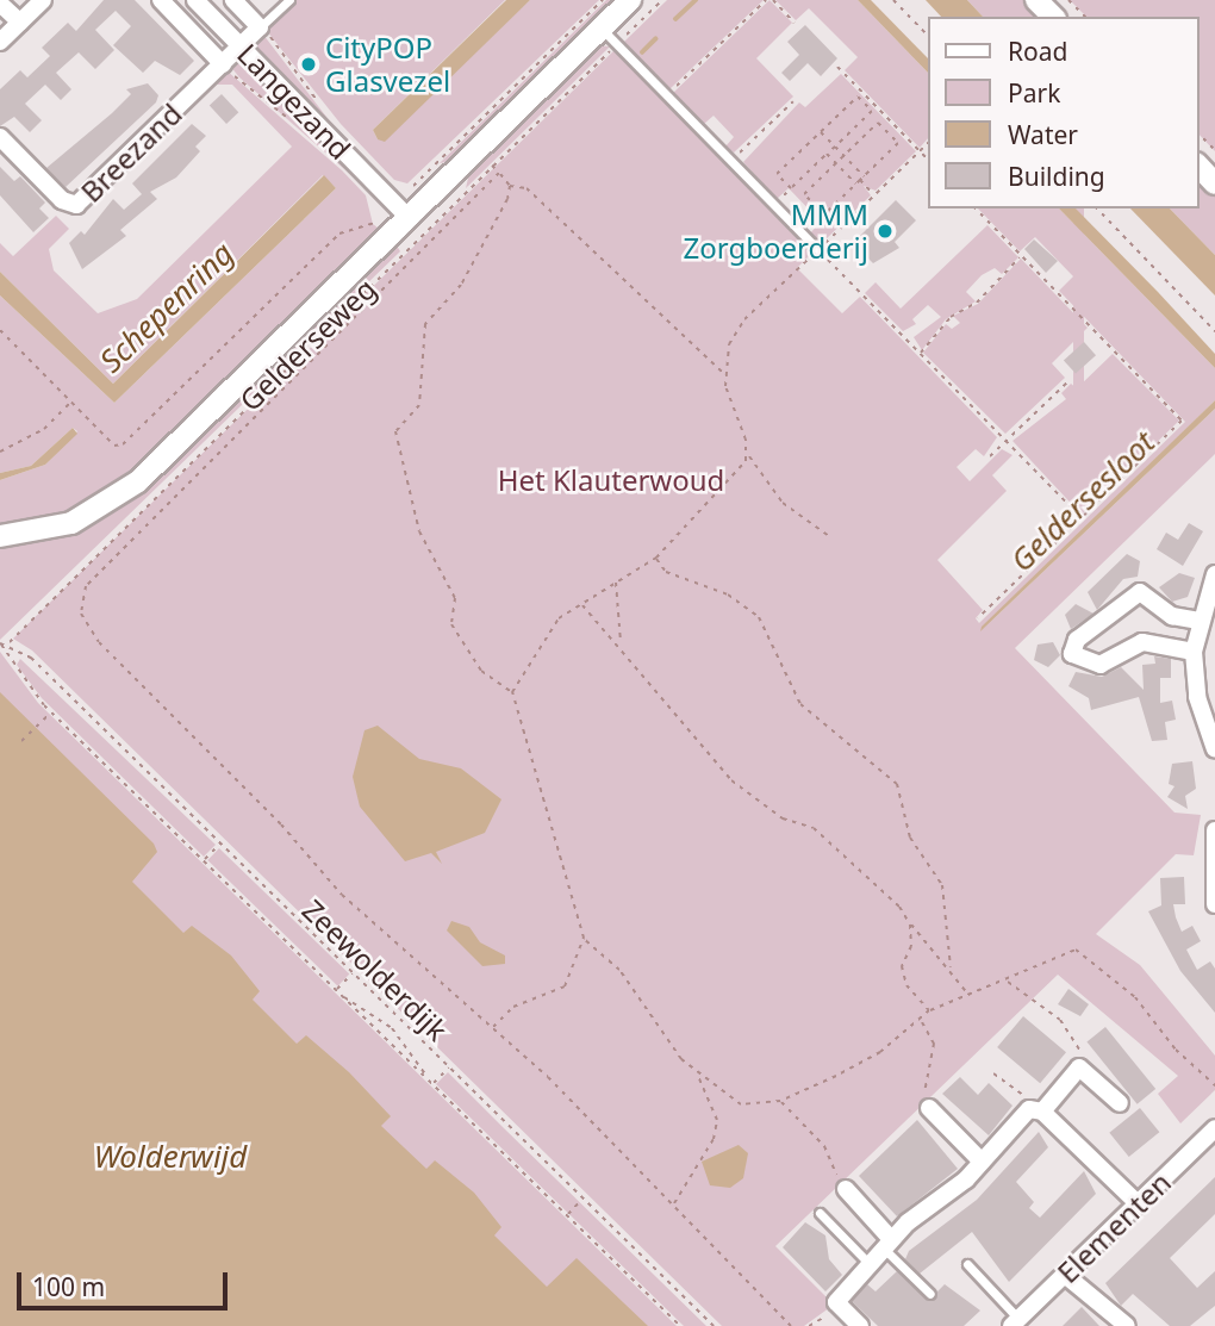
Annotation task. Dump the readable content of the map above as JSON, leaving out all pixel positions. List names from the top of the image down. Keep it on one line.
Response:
{"streets":{"street":["Langezand","Breezand","Gelderseweg","Elementen"],"path":["Zeewolderdijk"]},"crossings":[["Langezand","Breezand"],["Langezand","Gelderseweg"],["Gelderseweg","Zeewolderdijk"]],"water":["Schepenring","Geldersesloot","Wolderwijd"],"parks":["Het Klauterwoud"],"places":["CityPOP Glasvezel","MMM Zorgboerderij"],"legend":["Road","Park","Water","Building"],"scale_bar":"100 m"}
